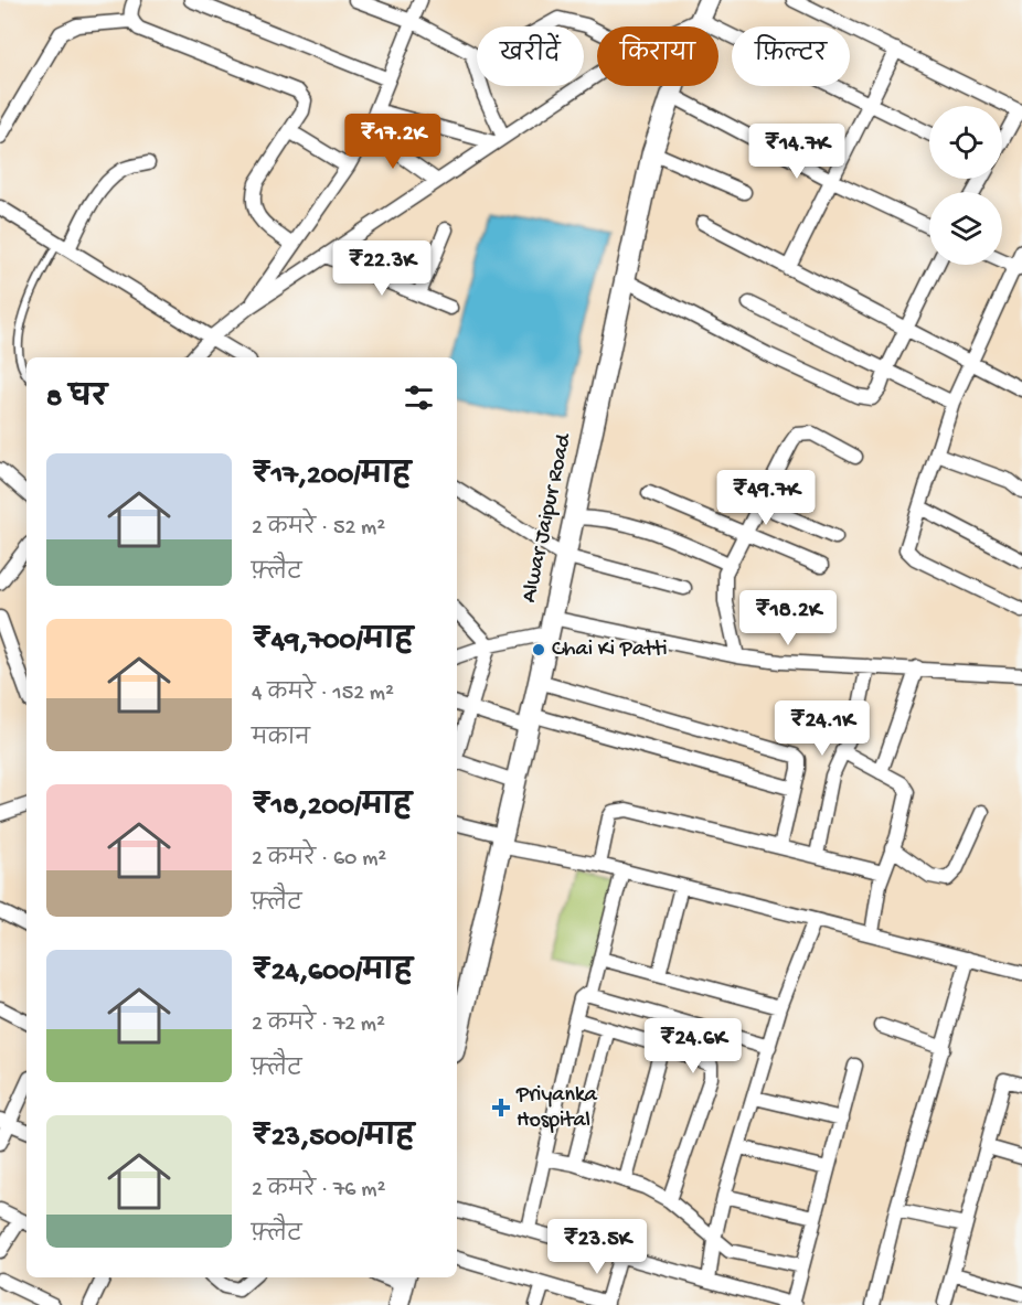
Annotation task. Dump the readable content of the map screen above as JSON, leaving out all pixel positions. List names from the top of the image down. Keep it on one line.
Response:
{"streets":{"main road":["Alwar Jaipur Road"]},"places":{"other":["Chai Ki Patti"],"health":["Priyanka Hospital"]},"page":{"chip":["खरीदें","किराया","फ़िल्टर"],"price":["₹17.2K","₹14.7K","₹22.3K","₹49.7K","₹18.2K","₹24.1K","₹24.6K","₹23.5K"],"heading":"8 घर","list":[{"name":"₹17,200/माह","note":"2 कमरे · 52 m² · फ़्लैट"},{"name":"₹49,700/माह","note":"4 कमरे · 152 m² · मकान"},{"name":"₹18,200/माह","note":"2 कमरे · 60 m² · फ़्लैट"},{"name":"₹24,600/माह","note":"2 कमरे · 72 m² · फ़्लैट"},{"name":"₹23,500/माह","note":"2 कमरे · 76 m² · फ़्लैट"}]}}
